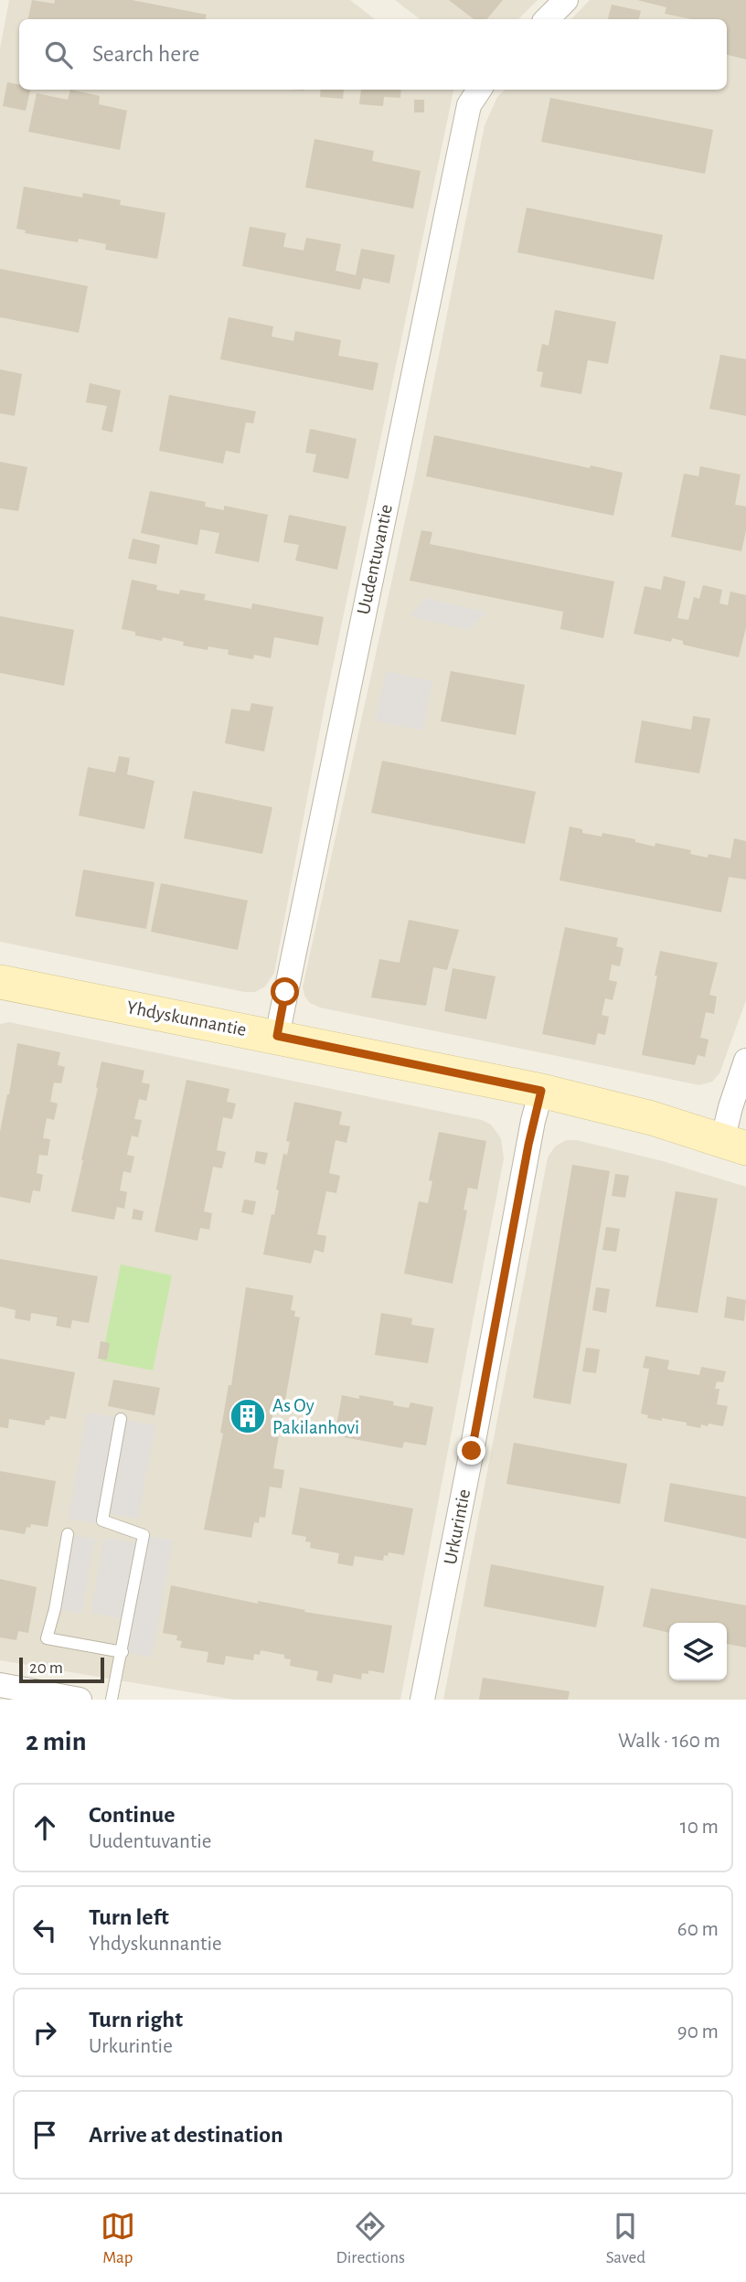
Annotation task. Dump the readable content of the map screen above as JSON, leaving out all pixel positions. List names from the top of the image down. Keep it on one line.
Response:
{"streets":{"main road":["Yhdyskunnantie"],"street":["Uudentuvantie","Urkurintie"]},"crossings":[["Uudentuvantie","Yhdyskunnantie"],["Yhdyskunnantie","Urkurintie"]],"places":{"building":["As Oy Pakilanhovi"]},"scale_bar":"20 m","page":{"search":"Search here","scale":"20 m","heading":["2 min","Walk · 160 m"],"list":[["Continue","Uudentuvantie","10 m"],["Turn left","Yhdyskunnantie","60 m"],["Turn right","Urkurintie","90 m"],"Arrive at destination"],"nav":["Map","Directions","Saved"]}}
